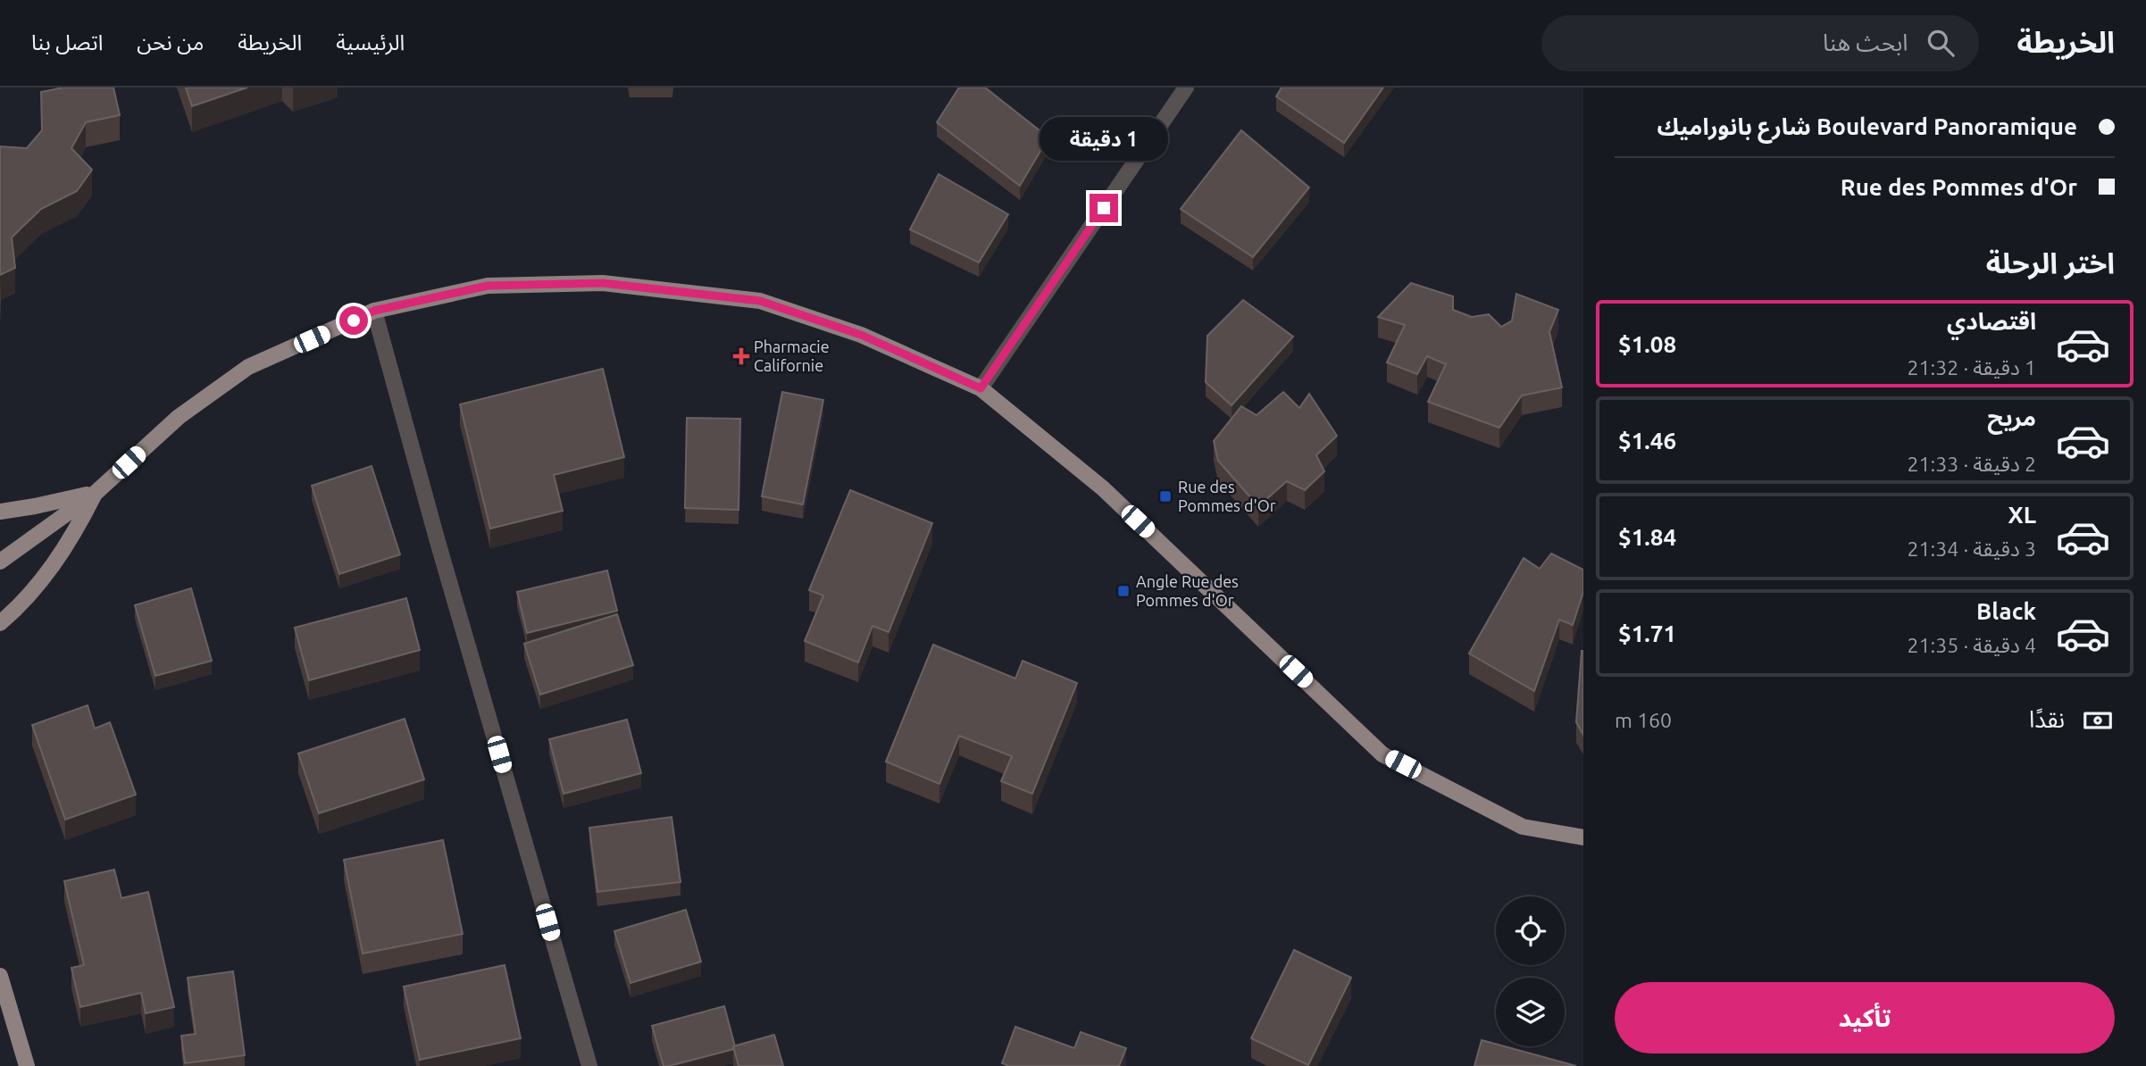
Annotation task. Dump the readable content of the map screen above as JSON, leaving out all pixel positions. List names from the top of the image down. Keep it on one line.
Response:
{"places":{"health":["Pharmacie Californie"],"transit":["Rue des Pommes d'Or","Angle Rue des Pommes d'Or"]},"page":{"header":"الخريطة","search":"ابحث هنا","nav":["الرئيسية","الخريطة","من نحن","اتصل بنا"],"banner":["Boulevard Panoramique شارع بانوراميك","Rue des Pommes d'Or"],"bubble":"1 دقيقة","heading":"اختر الرحلة","list":[{"name":"اقتصادي","note":"1 دقيقة · 21:32","value":"$1.08"},{"name":"مريح","note":"2 دقيقة · 21:33","value":"$1.46"},{"name":"XL","note":"3 دقيقة · 21:34","value":"$1.84"},{"name":"Black","note":"4 دقيقة · 21:35","value":"$1.71"}],"pay":["نقدًا","160 m"],"buttons":"تأكيد"}}
